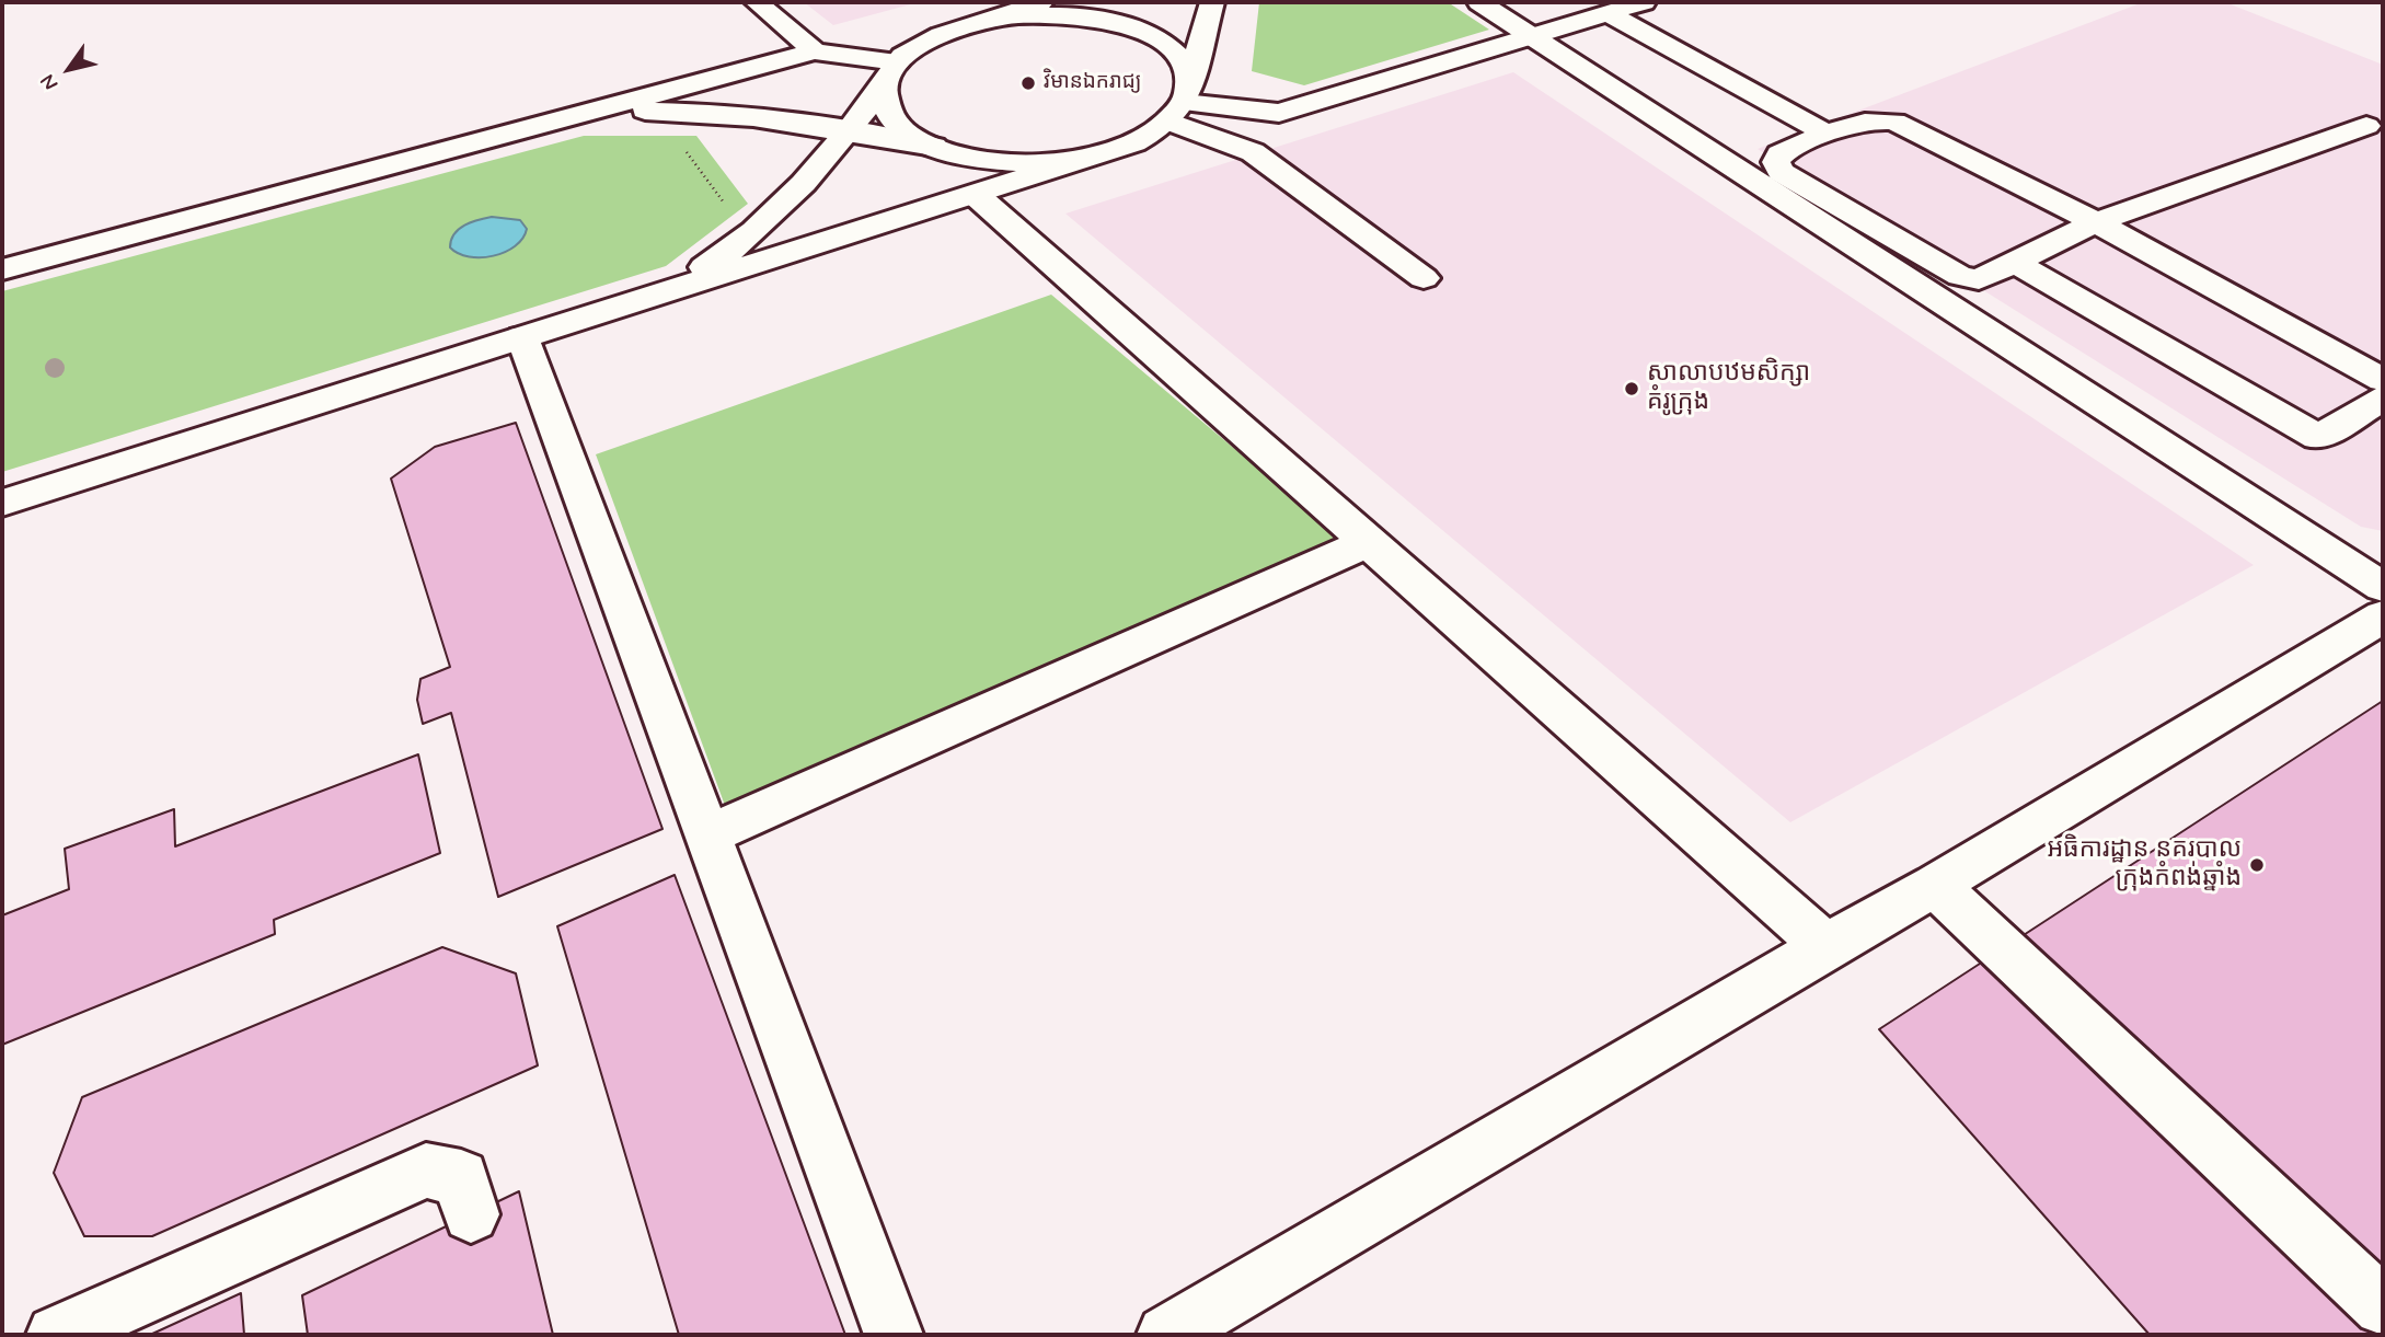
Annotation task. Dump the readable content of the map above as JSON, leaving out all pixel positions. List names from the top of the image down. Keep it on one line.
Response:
{"places":["វិមានឯករាជ្យ","សាលាបឋមសិក្សា គំរូក្រុង","អធិការដ្ឋាន នគរបាល ក្រុងកំពង់ឆ្នាំង"],"north":"bottom left"}
